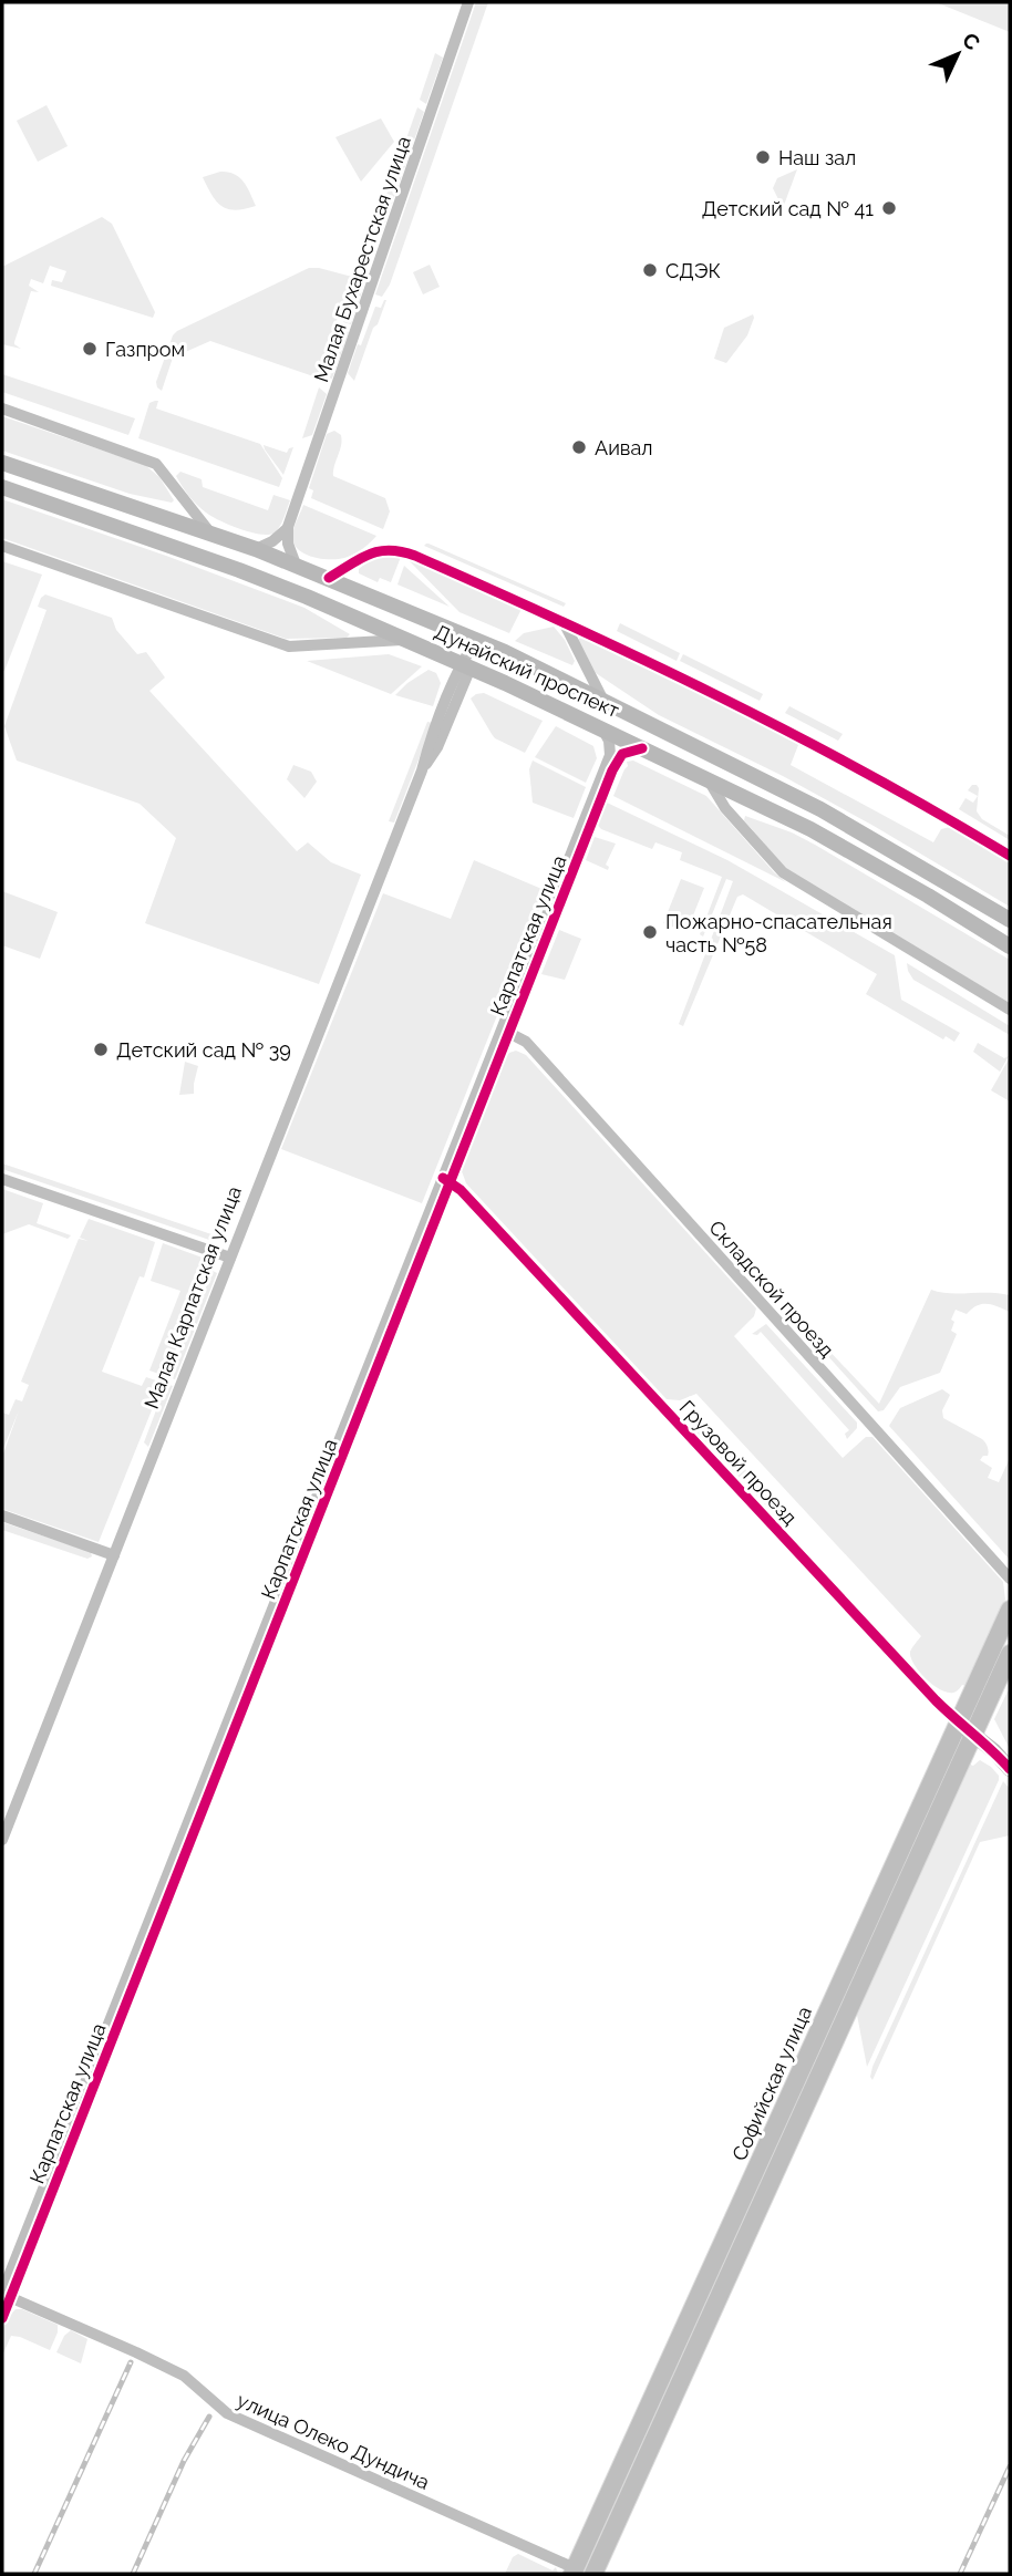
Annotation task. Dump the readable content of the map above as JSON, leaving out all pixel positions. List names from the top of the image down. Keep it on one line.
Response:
{"streets":{"main road":["Дунайский проспект","Малая Карпатская улица","Грузовой проезд","Софийская улица"],"street":["Малая Бухарестская улица","Карпатская улица","Складской проезд","улица Олеко Дундича"]},"crossings":[["Дунайский проспект","Карпатская улица"],["Дунайский проспект","Малая Карпатская улица"],["Карпатская улица","Складской проезд"],["Карпатская улица","Грузовой проезд"],["Карпатская улица","улица Олеко Дундича"],["Грузовой проезд","Софийская улица"],["Софийская улица","улица Олеко Дундича"]],"places":["Наш зал","Детский сад № 41","СДЭК","Газпром","Аивал","Пожарно-спасательная часть №58","Детский сад № 39"],"north":"top right"}
